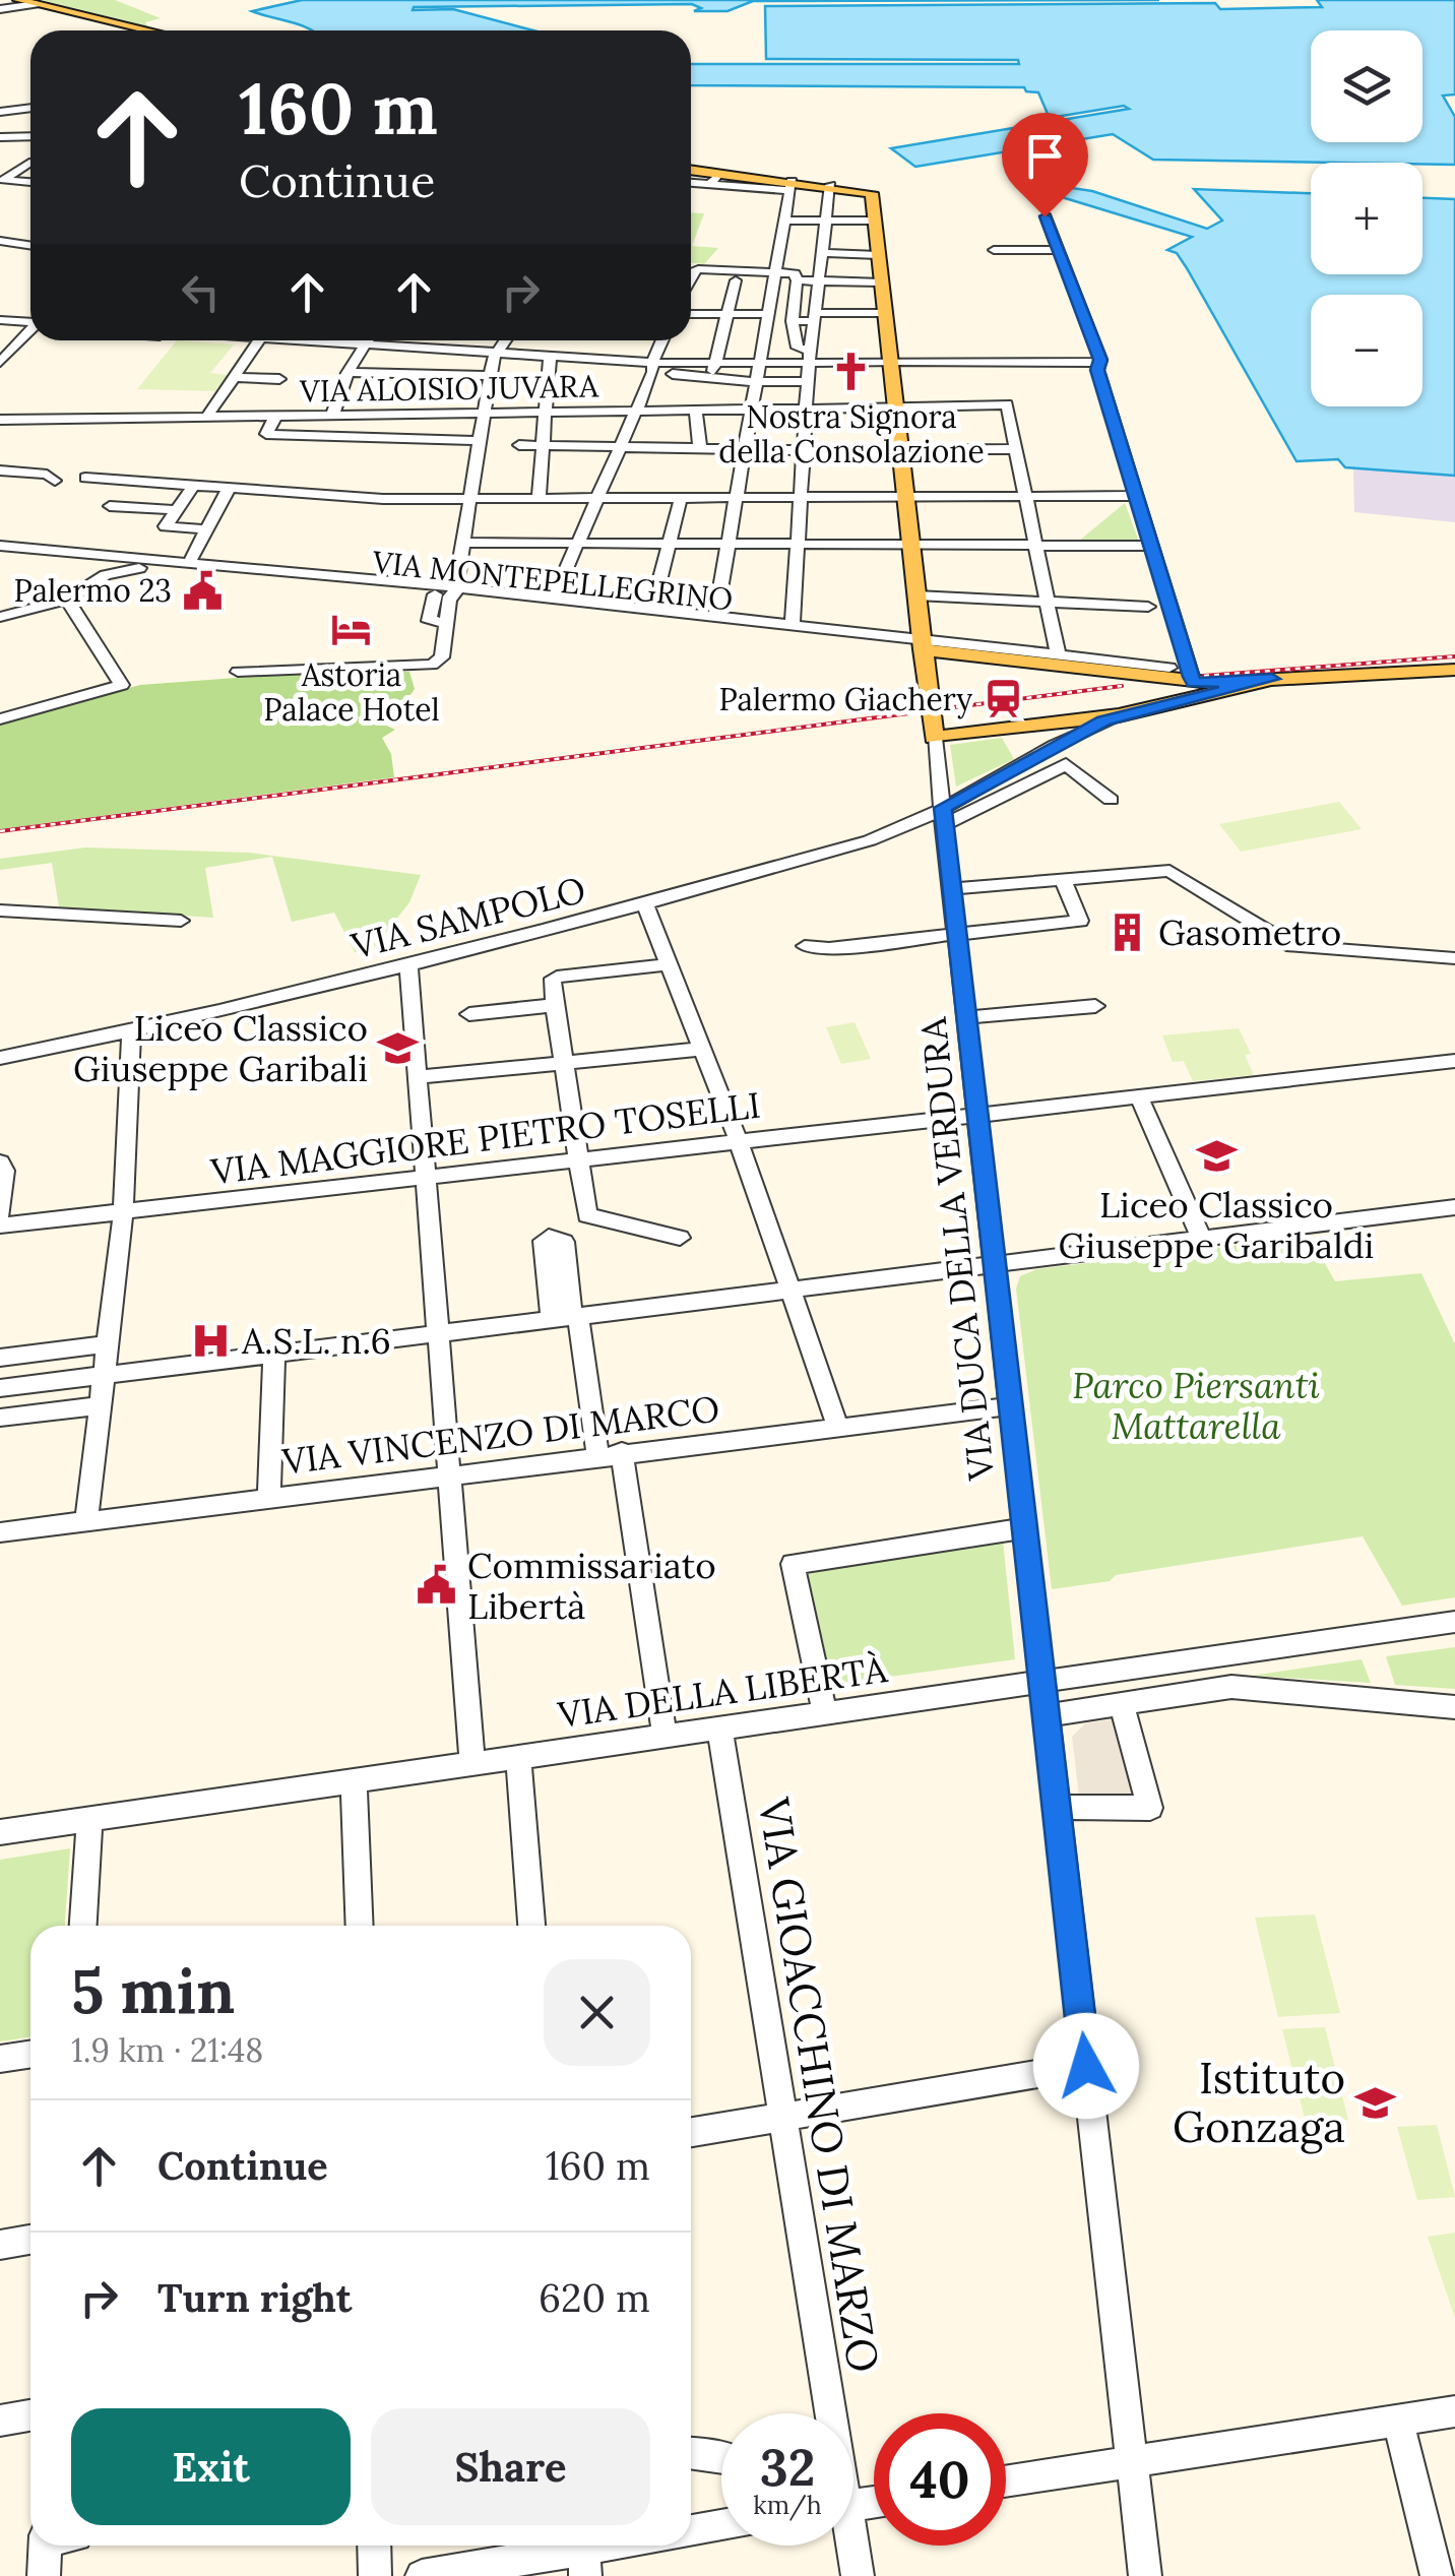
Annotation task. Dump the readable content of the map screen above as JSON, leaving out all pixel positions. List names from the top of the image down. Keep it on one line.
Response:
{"streets":{"street":["VIA ALOISIO JUVARA","VIA MONTEPELLEGRINO","VIA SAMPOLO","VIA MAGGIORE PIETRO TOSELLI","VIA DUCA DELLA VERDURA","VIA VINCENZO DI MARCO","VIA DELLA LIBERTÀ","VIA GIOACCHINO DI MARZO"]},"crossings":[["VIA SAMPOLO","VIA DUCA DELLA VERDURA"],["VIA MAGGIORE PIETRO TOSELLI","VIA DUCA DELLA VERDURA"],["VIA DUCA DELLA VERDURA","VIA VINCENZO DI MARCO"],["VIA DUCA DELLA VERDURA","VIA DELLA LIBERTÀ"],["VIA DELLA LIBERTÀ","VIA GIOACCHINO DI MARZO"]],"parks":["Parco Piersanti Mattarella"],"places":{"church":["Nostra Signora della Consolazione"],"public building":["Palermo 23","Commissariato Libertà"],"hotel":["Astoria Palace Hotel"],"station":["Palermo Giachery"],"building":["Gasometro"],"school or university":["Liceo Classico Giuseppe Garibali","Liceo Classico Giuseppe Garibaldi","Istituto Gonzaga"],"hospital":["A.S.L. n.6"]},"page":{"map_buttons":["+","−"],"turn":["160 m","Continue"],"heading":["5 min","1.9 km · 21:48"],"list":[{"name":"Continue","value":"160 m"},{"name":"Turn right","value":"620 m"}],"buttons":["Exit","Share"],"speed":"32 km/h","limit":"40"}}
